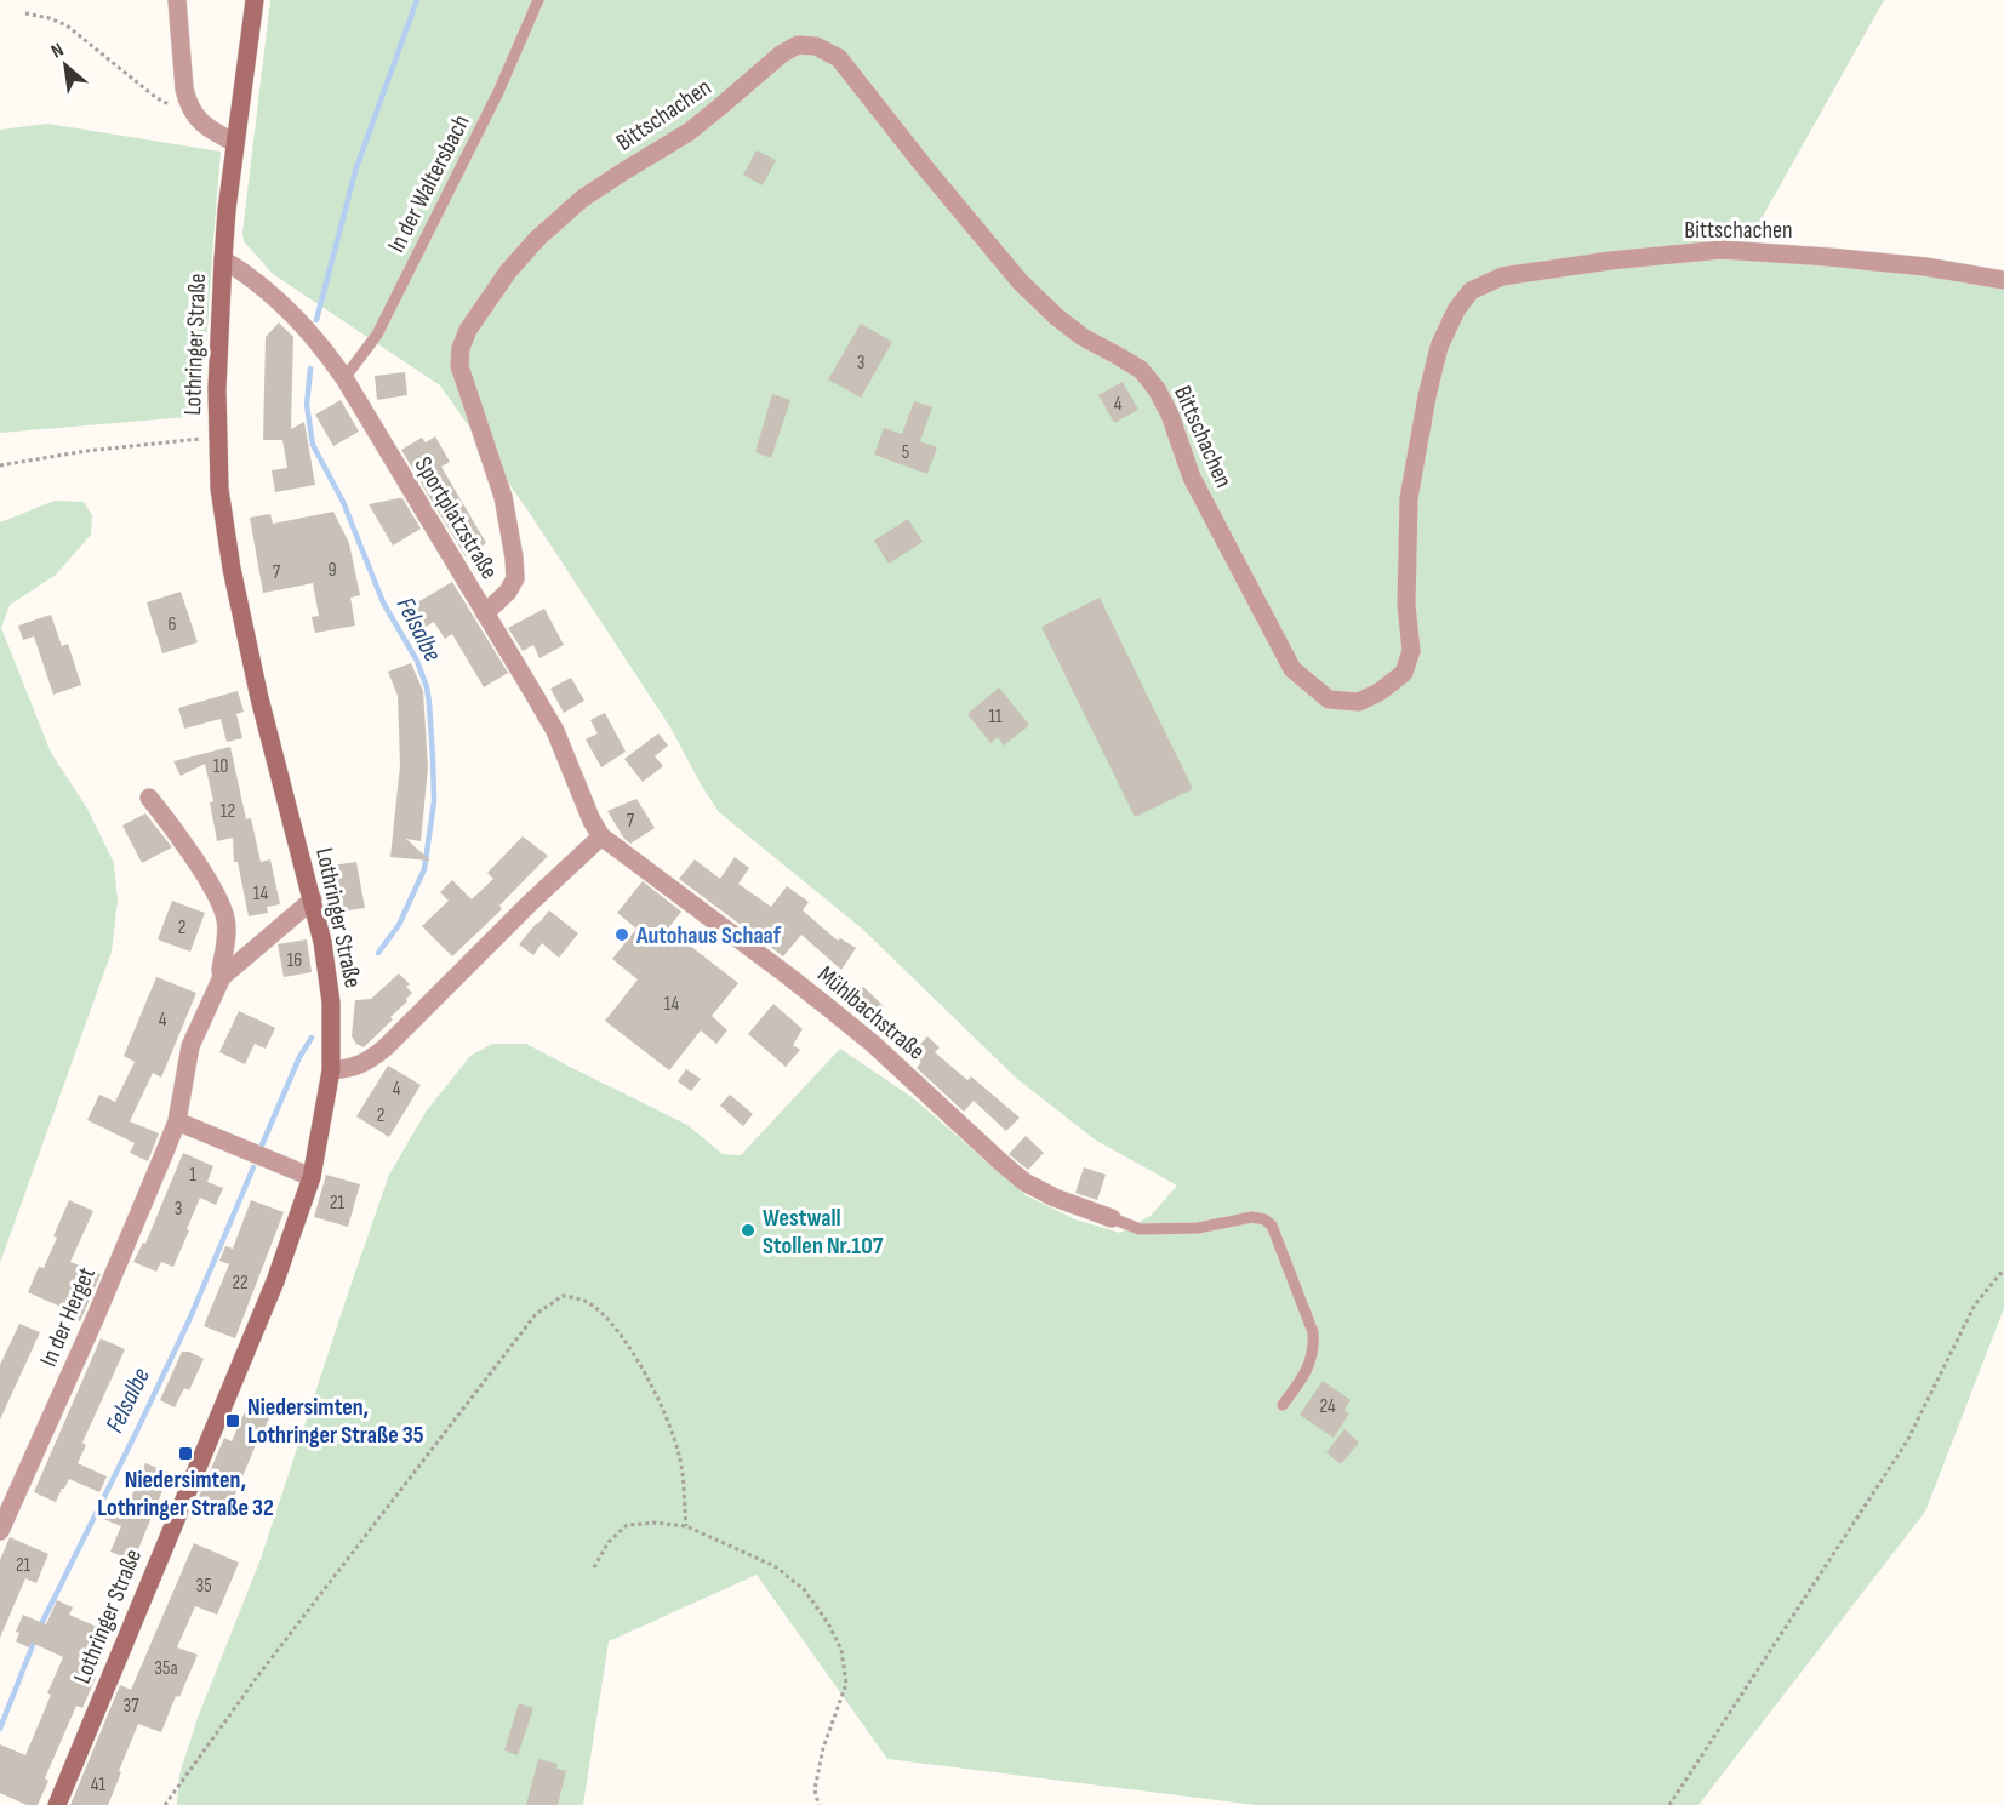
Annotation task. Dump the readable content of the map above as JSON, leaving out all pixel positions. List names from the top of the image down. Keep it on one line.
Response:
{"streets":{"main road":["Lothringer Straße"],"street":["Bittschachen","Sportplatzstraße","Mühlbachstraße","In der Herget"],"lane":["In der Waltersbach"]},"crossings":[["Bittschachen","Sportplatzstraße"],["In der Waltersbach","Sportplatzstraße"],["Lothringer Straße","Sportplatzstraße"],["Lothringer Straße","In der Herget"],["Sportplatzstraße","Mühlbachstraße"]],"water":["Felsalbe"],"places":{"other":["Autohaus Schaaf","Westwall Stollen Nr.107"],"transit":["Niedersimten, Lothringer Straße 35","Niedersimten, Lothringer Straße 32"]},"house_numbers":["3","4","5","9","7","6","11","10","12","7","14","2","16","14","4","4","2","1","21","3","22","24","21","35","35a","37","41"],"north":"top left"}
